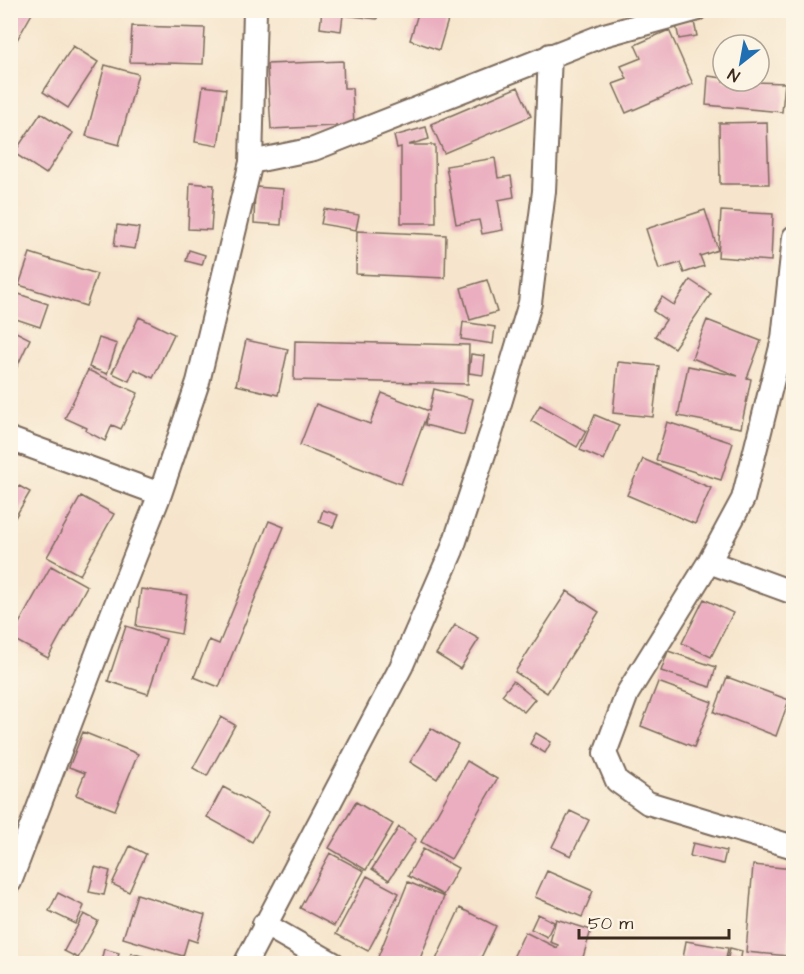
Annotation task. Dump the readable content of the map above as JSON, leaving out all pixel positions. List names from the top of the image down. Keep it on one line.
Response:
{"scale_bar":"50 m","north":"bottom left"}
